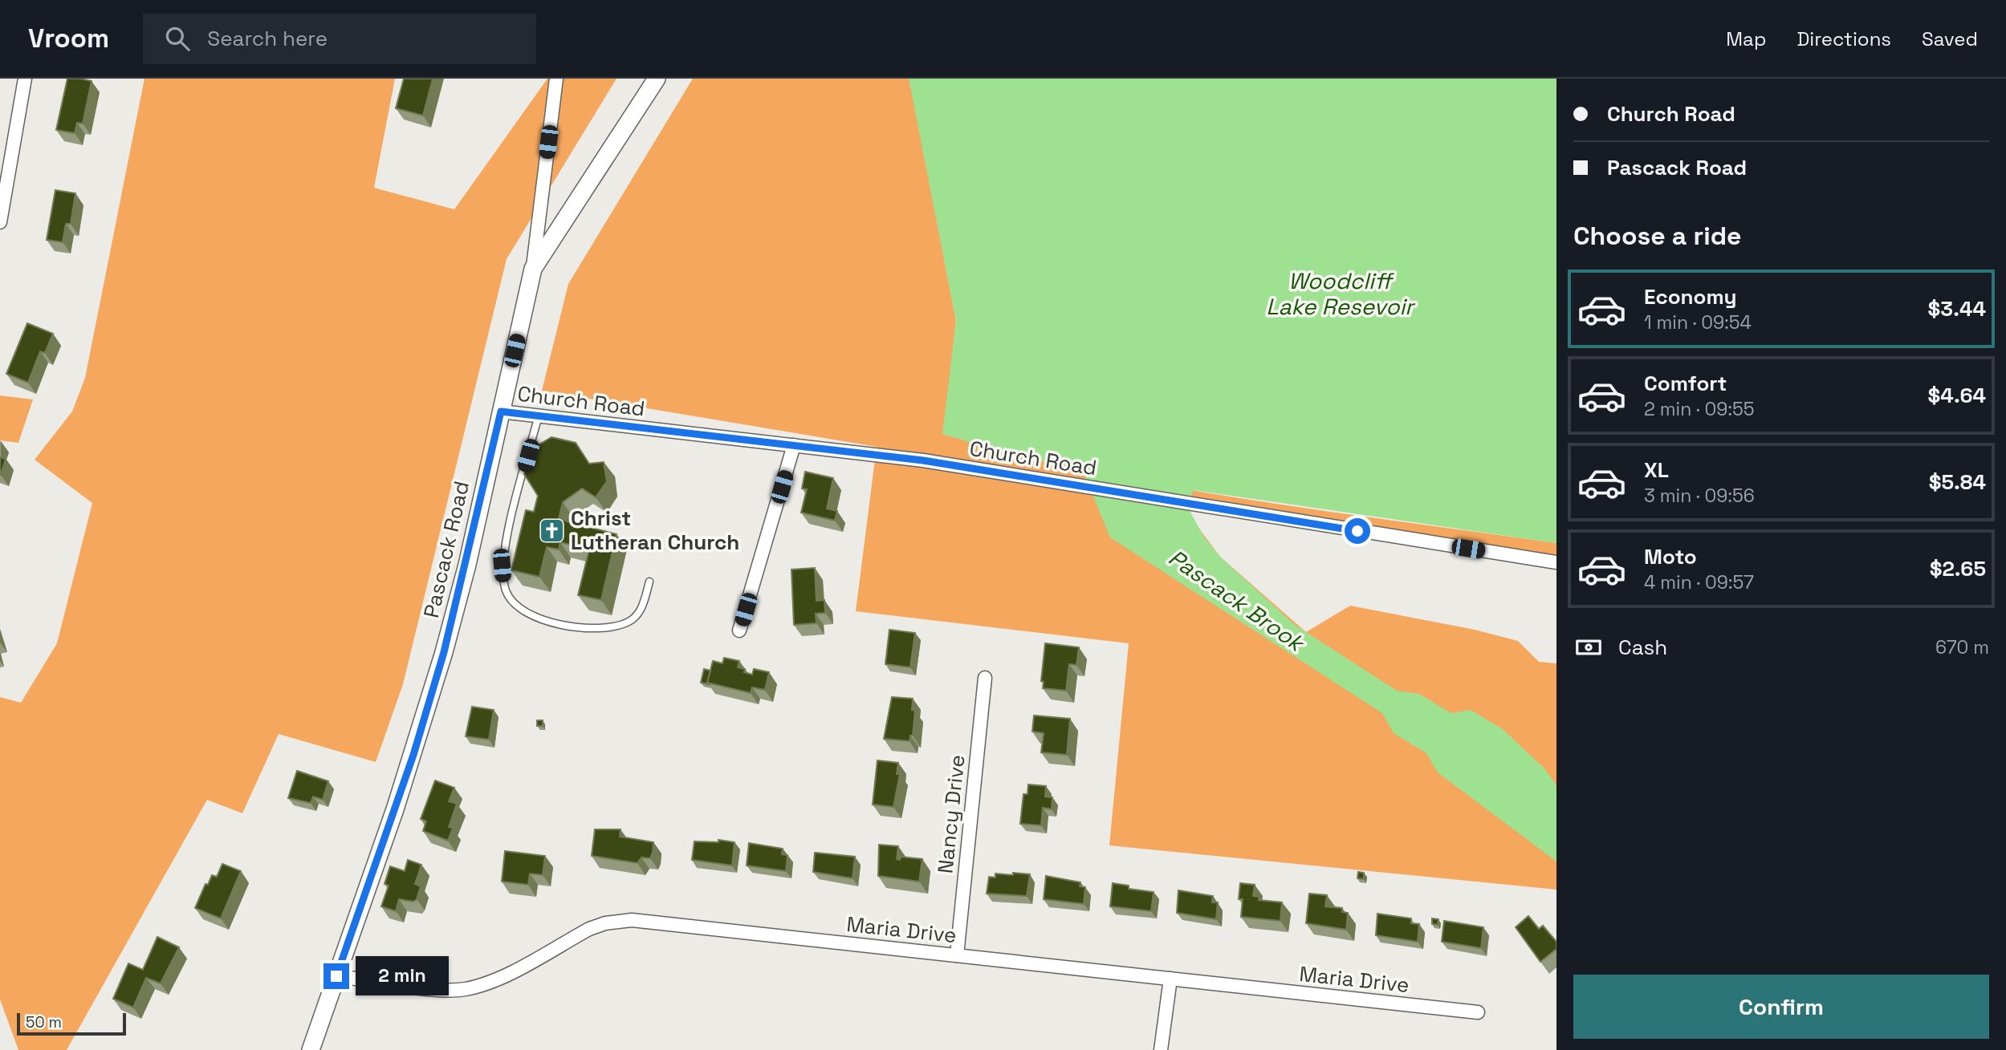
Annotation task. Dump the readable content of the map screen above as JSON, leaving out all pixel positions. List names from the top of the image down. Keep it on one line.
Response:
{"streets":{"street":["Church Road","Pascack Road","Nancy Drive","Maria Drive"]},"crossings":[["Church Road","Pascack Road"],["Pascack Road","Maria Drive"],["Nancy Drive","Maria Drive"]],"water":["Woodcliff Lake Resevoir","Pascack Brook"],"places":{"church":["Christ Lutheran Church"]},"scale_bar":"50 m","page":{"header":"Vroom","search":"Search here","nav":["Map","Directions","Saved"],"banner":["Church Road","Pascack Road"],"heading":"Choose a ride","list":[{"name":"Economy","note":"1 min · 09:54","value":"$3.44"},{"name":"Comfort","note":"2 min · 09:55","value":"$4.64"},{"name":"XL","note":"3 min · 09:56","value":"$5.84"},{"name":"Moto","note":"4 min · 09:57","value":"$2.65"}],"pay":["Cash","670 m"],"bubble":"2 min","buttons":"Confirm","scale":"50 m"}}
